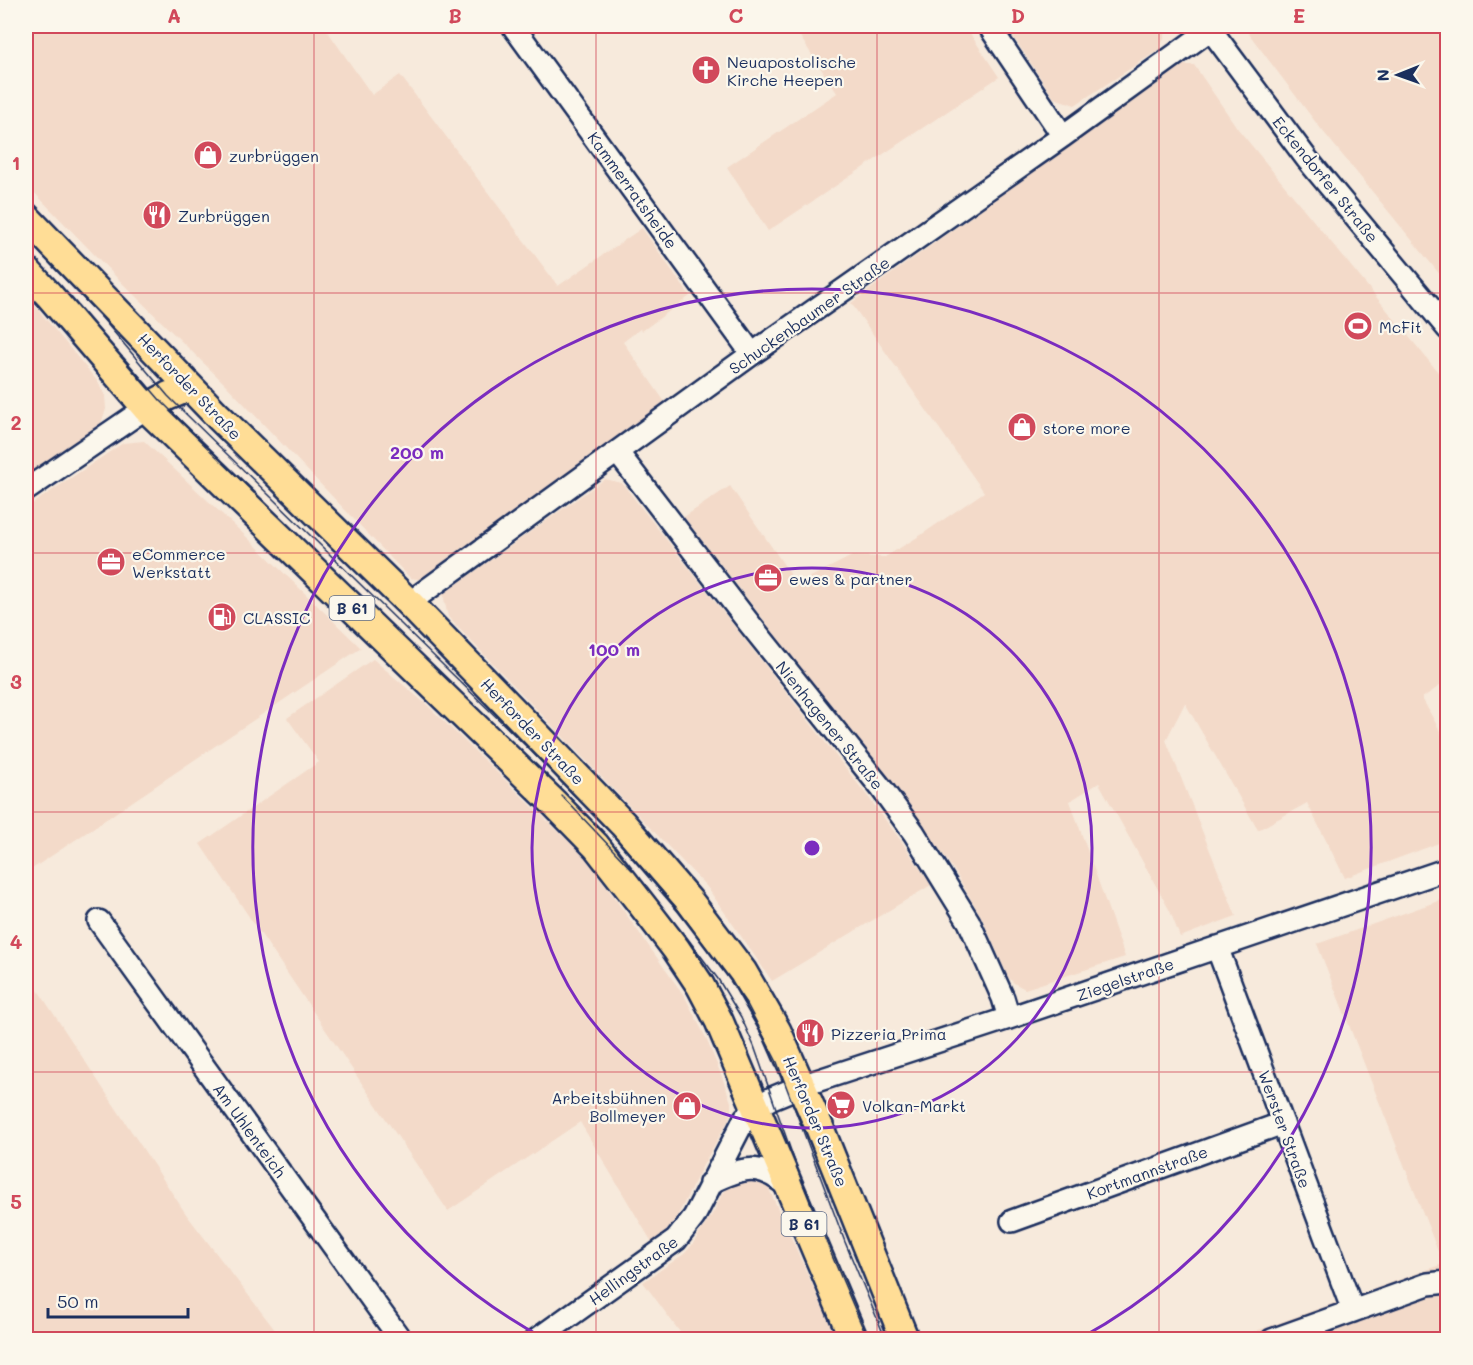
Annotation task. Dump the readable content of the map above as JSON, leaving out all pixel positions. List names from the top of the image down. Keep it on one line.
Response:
{"streets":{"main road":["Herforder Straße","B 61"],"street":["Eckendorfer Straße","Kammerratsheide","Schuckenbaumer Straße","Nienhagener Straße","Ziegelstraße","Werster Straße","Am Uhlenteich","Kortmannstraße","Hellingstraße"]},"crossings":[["Eckendorfer Straße","Schuckenbaumer Straße"],["Kammerratsheide","Schuckenbaumer Straße"],["Schuckenbaumer Straße","Herforder Straße"],["Schuckenbaumer Straße","Nienhagener Straße"],["Herforder Straße","Ziegelstraße"],["B 61","Ziegelstraße"],["B 61","Hellingstraße"],["Nienhagener Straße","Ziegelstraße"],["Ziegelstraße","Werster Straße"],["Ziegelstraße","Hellingstraße"],["Werster Straße","Kortmannstraße"]],"places":{"church":["Neuapostolische Kirche Heepen"],"shop":["zurbrüggen","store more","Arbeitsbühnen Bollmeyer"],"restaurant":["Zurbrüggen","Pizzeria Prima"],"sports":["McFit"],"office":["eCommerce Werkstatt","ewes & partner"],"fuel station":["CLASSIC"],"supermarket":["Volkan-Markt"]},"scale_bar":"50 m","north":"left","grid":{"columns":["A","B","C","D","E"],"rows":["1","2","3","4","5"]},"rings":["200 m","100 m"]}
